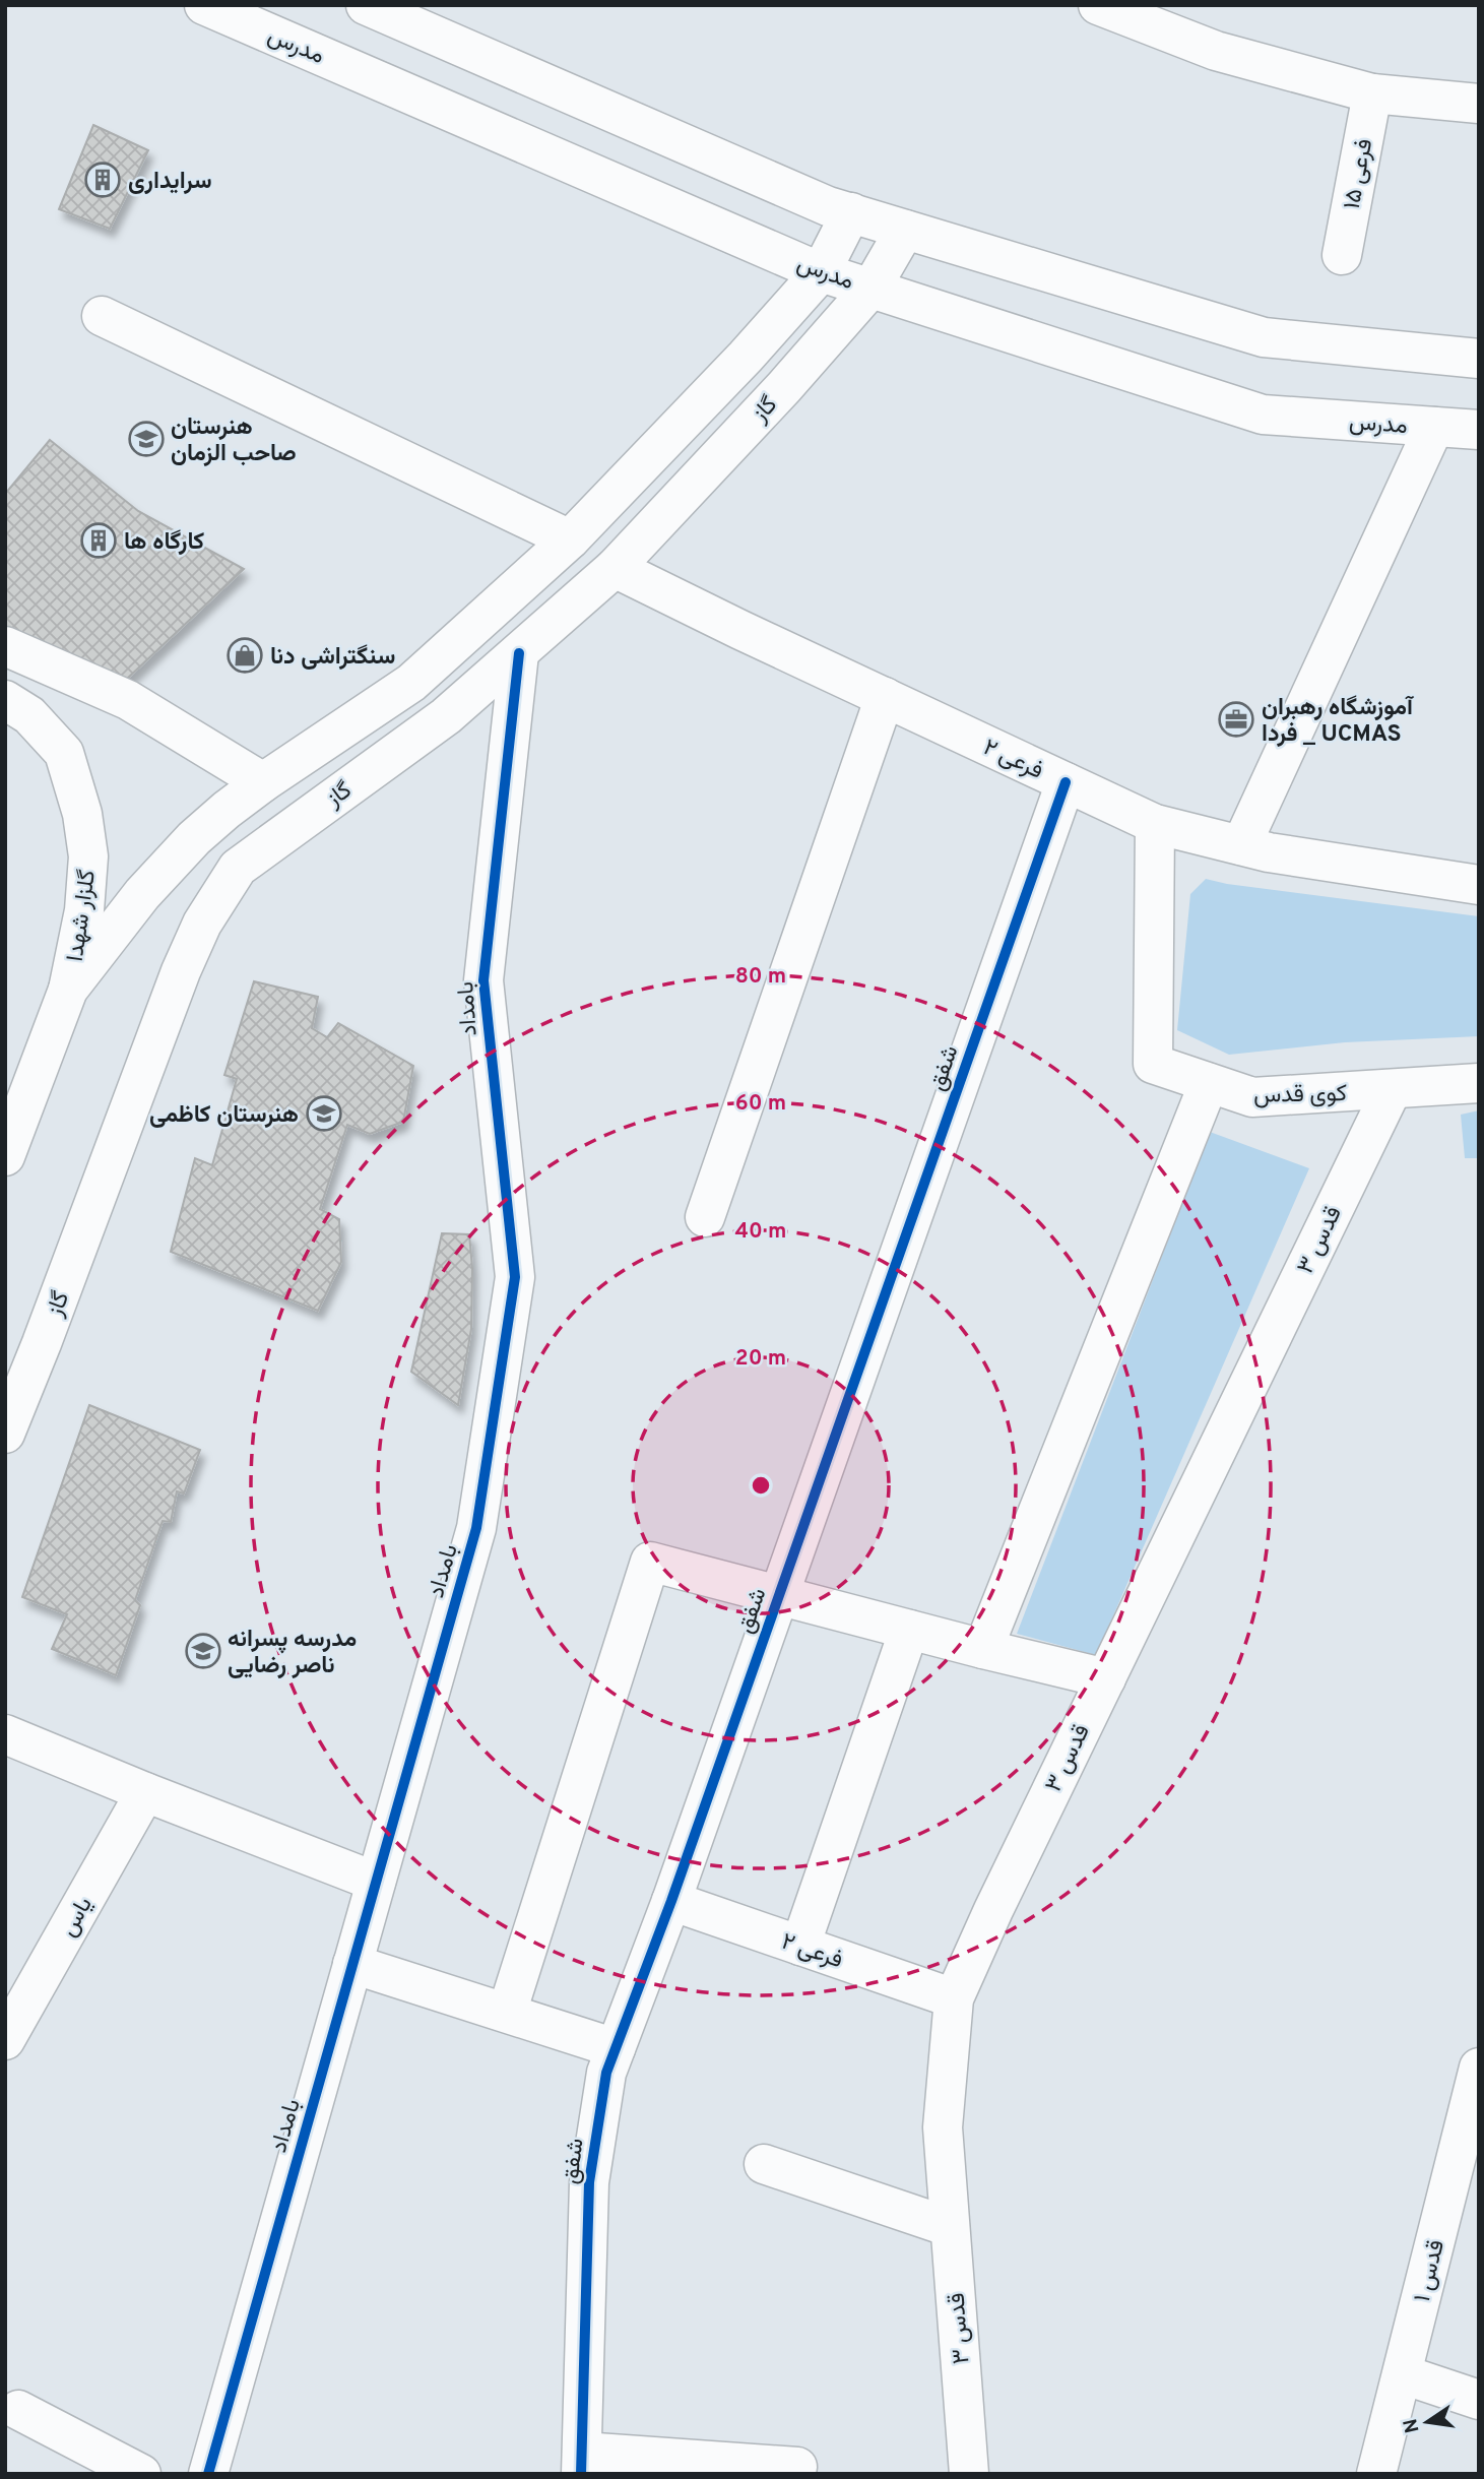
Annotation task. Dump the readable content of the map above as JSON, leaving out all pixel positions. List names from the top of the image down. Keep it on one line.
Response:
{"streets":{"street":["مدرس","فرعی ۱۵","گاز","فرعی ۲","گلزار شهدا","بامداد","شفق","کوی قدس","قدس ۳","یاس","قدس ۱"]},"crossings":[["مدرس","گاز"],["گاز","فرعی ۲"],["گاز","بامداد"],["فرعی ۲","شفق"],["فرعی ۲","کوی قدس"],["فرعی ۲","قدس ۳"],["کوی قدس","قدس ۳"]],"places":{"building":["سرایداری","کارگاه ها"],"school or university":["هنرستان صاحب الزمان","هنرستان کاظمی","مدرسه پسرانه ناصر رضایی"],"shop":["سنگتراشی دنا"],"office":["آموزشگاه رهبران فردا _ UCMAS"]},"north":"left","rings":["80 m","60 m","40 m","20 m"]}
